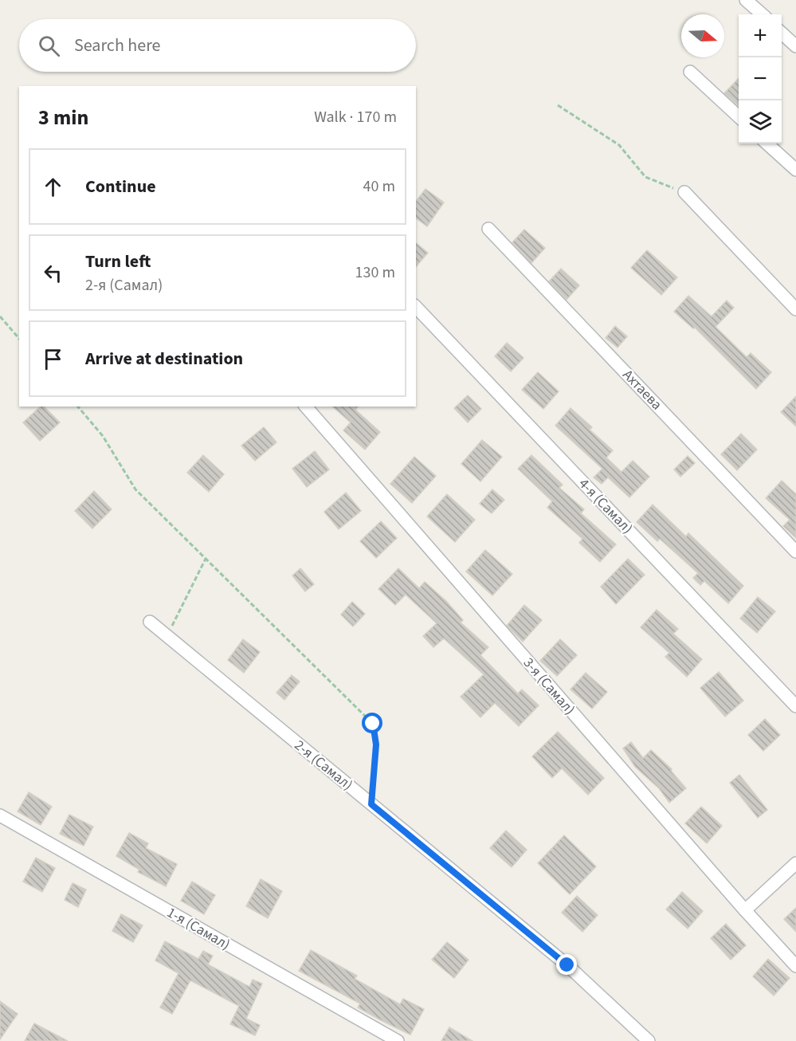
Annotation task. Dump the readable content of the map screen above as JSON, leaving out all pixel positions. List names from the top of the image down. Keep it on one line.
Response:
{"streets":{"street":["Ахтаева","4-я (Самал)","3-я (Самал)","2-я (Самал)","1-я (Самал)"]},"north":"right","page":{"map_buttons":["+","−"],"search":"Search here","heading":["3 min","Walk · 170 m"],"list":[["Continue","40 m"],["Turn left","2-я (Самал)","130 m"],"Arrive at destination"]}}
